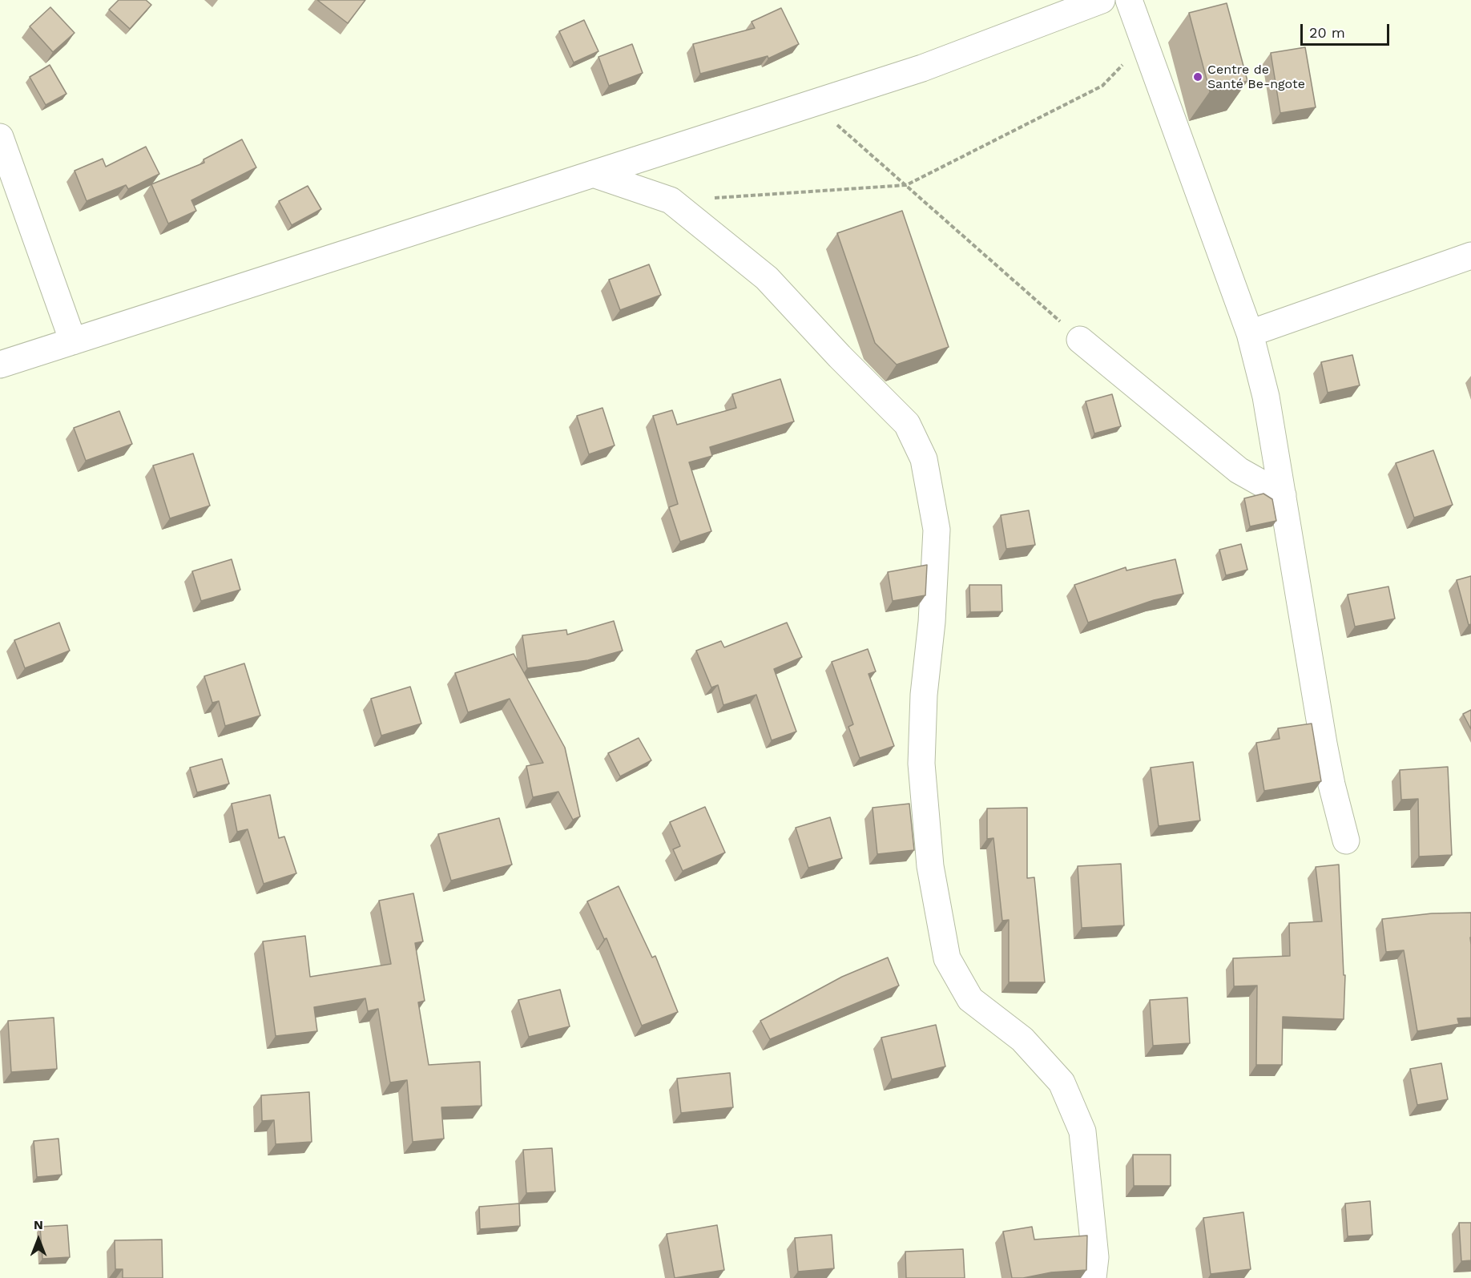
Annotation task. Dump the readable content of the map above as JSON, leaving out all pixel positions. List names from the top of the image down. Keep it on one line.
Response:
{"places":["Centre de Santé Be-ngote"],"scale_bar":"20 m","north":"top"}
